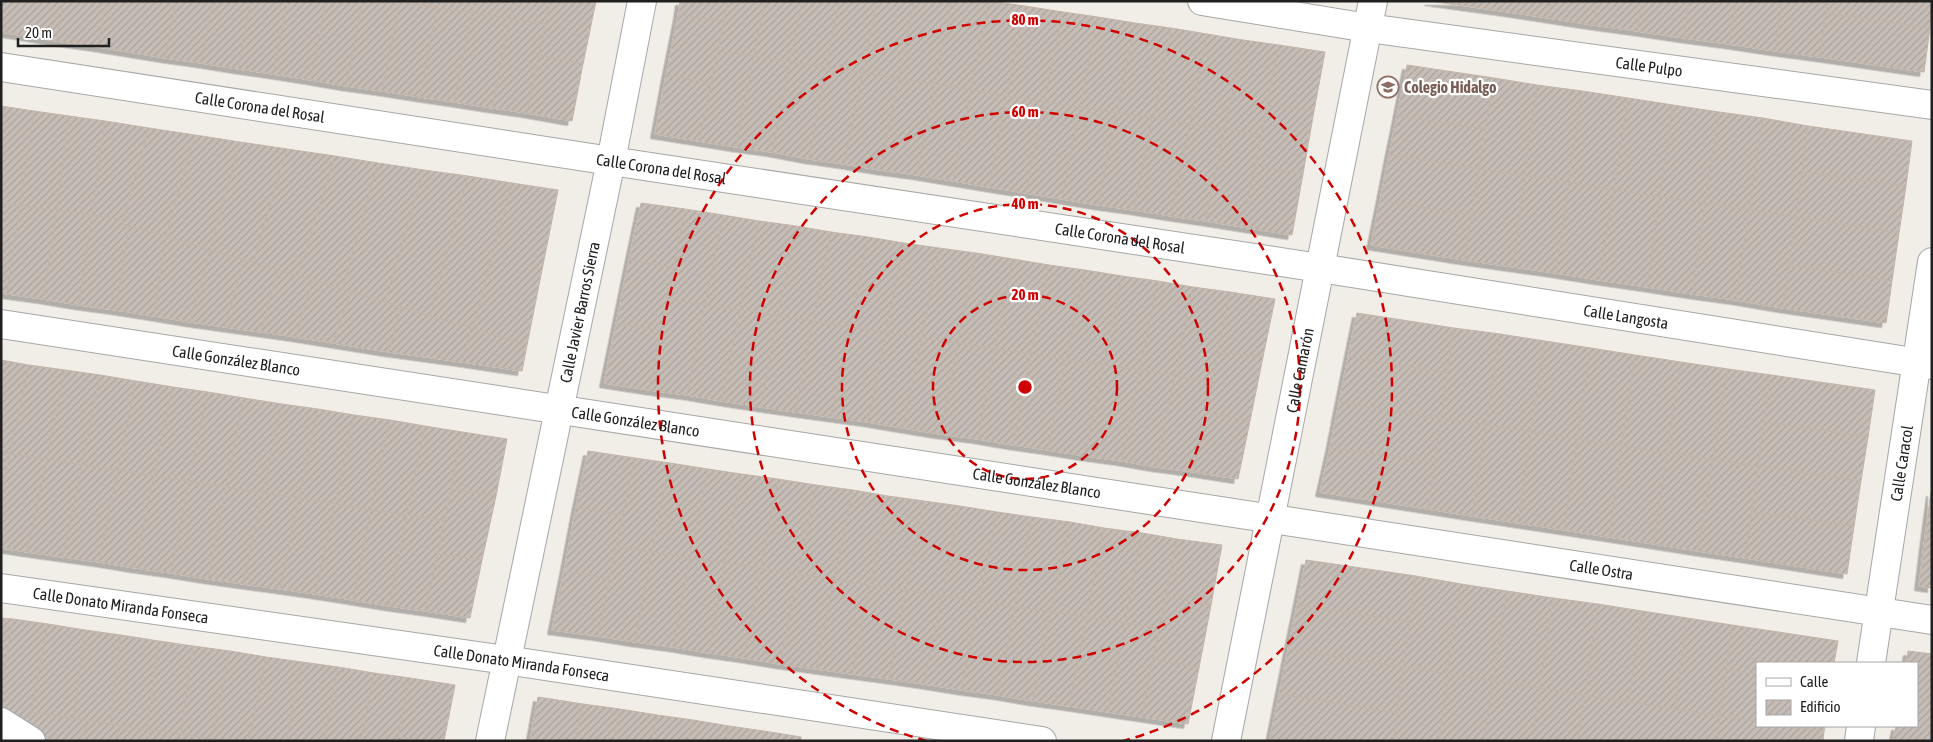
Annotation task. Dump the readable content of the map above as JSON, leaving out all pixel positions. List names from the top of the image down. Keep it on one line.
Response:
{"streets":{"street":["Calle Pulpo","Calle Corona del Rosal","Calle Javier Barros Sierra","Calle Langosta","Calle González Blanco","Calle Camarón","Calle Caracol","Calle Ostra","Calle Donato Miranda Fonseca"]},"crossings":[["Calle Pulpo","Calle Camarón"],["Calle Corona del Rosal","Calle Javier Barros Sierra"],["Calle Corona del Rosal","Calle Langosta"],["Calle Corona del Rosal","Calle Camarón"],["Calle Javier Barros Sierra","Calle González Blanco"],["Calle Javier Barros Sierra","Calle Donato Miranda Fonseca"],["Calle Langosta","Calle Camarón"],["Calle Langosta","Calle Caracol"],["Calle González Blanco","Calle Camarón"],["Calle González Blanco","Calle Ostra"],["Calle Camarón","Calle Ostra"],["Calle Caracol","Calle Ostra"]],"places":{"school or university":["Colegio Hidalgo"]},"legend":["Calle","Edificio"],"scale_bar":"20 m","rings":["80 m","60 m","40 m","20 m"]}
